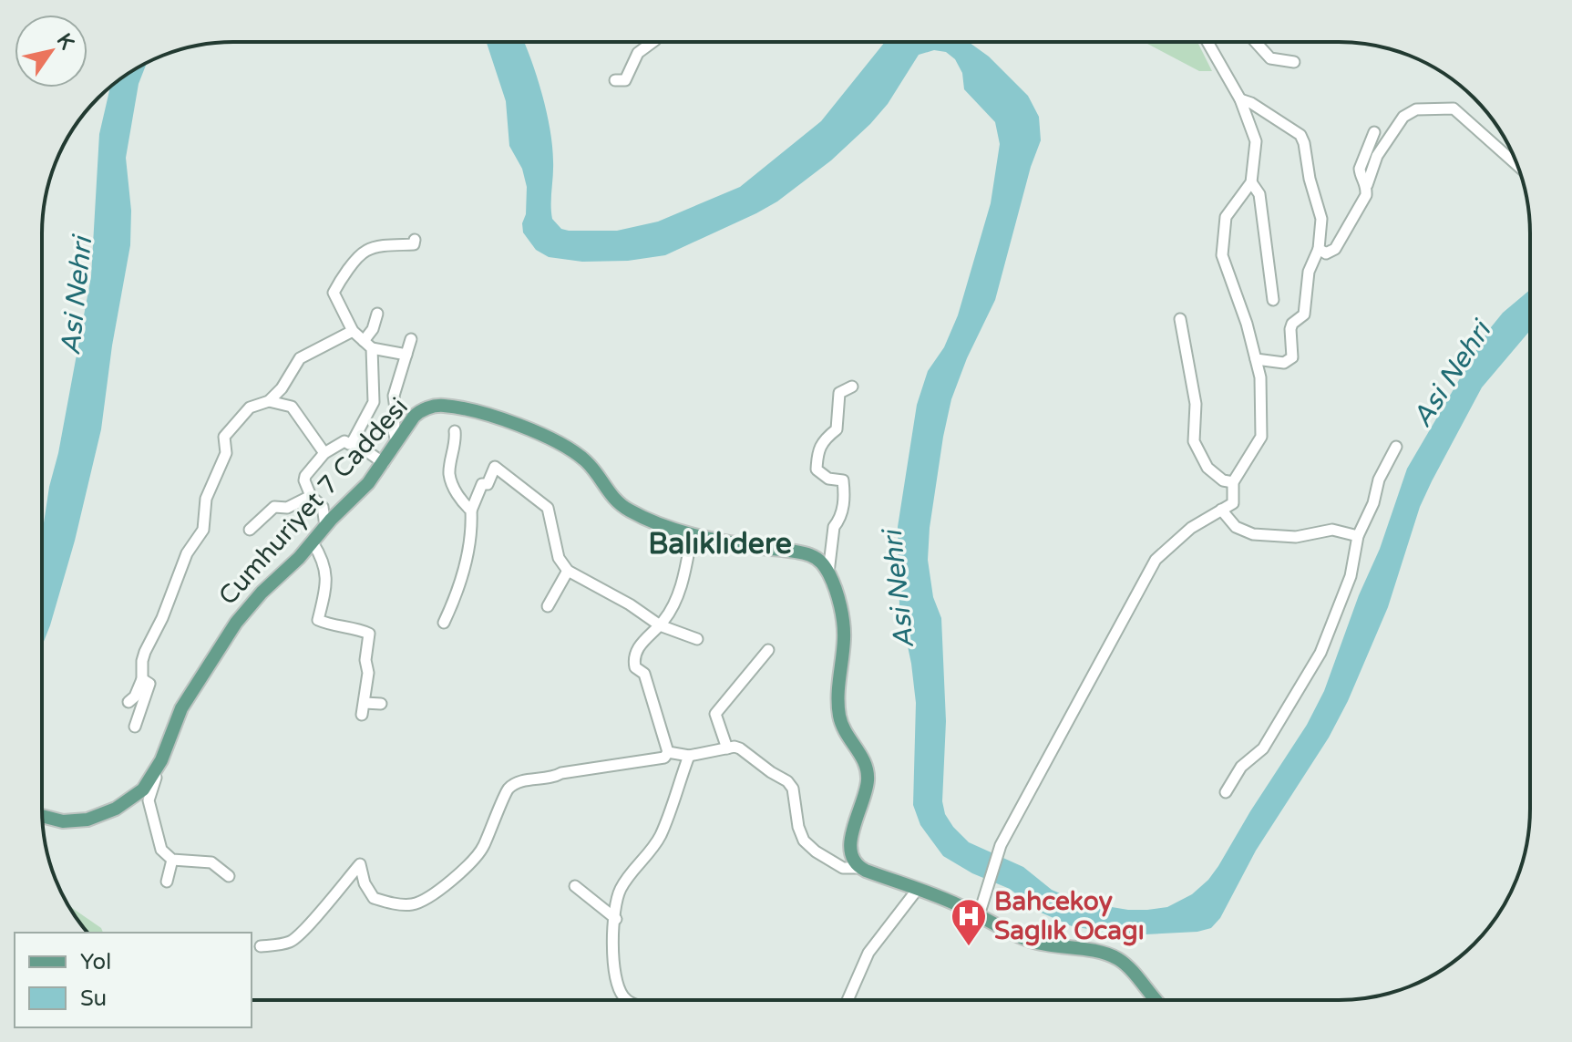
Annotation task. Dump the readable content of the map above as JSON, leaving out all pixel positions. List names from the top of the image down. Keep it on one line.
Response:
{"streets":{"main road":["Cumhuriyet 7 Caddesi"]},"districts":["Balıklıdere"],"water":["Asi Nehri"],"places":{"hospital":["Bahcekoy Saglık Ocagı"]},"legend":["Yol","Su"],"north":"top right"}
